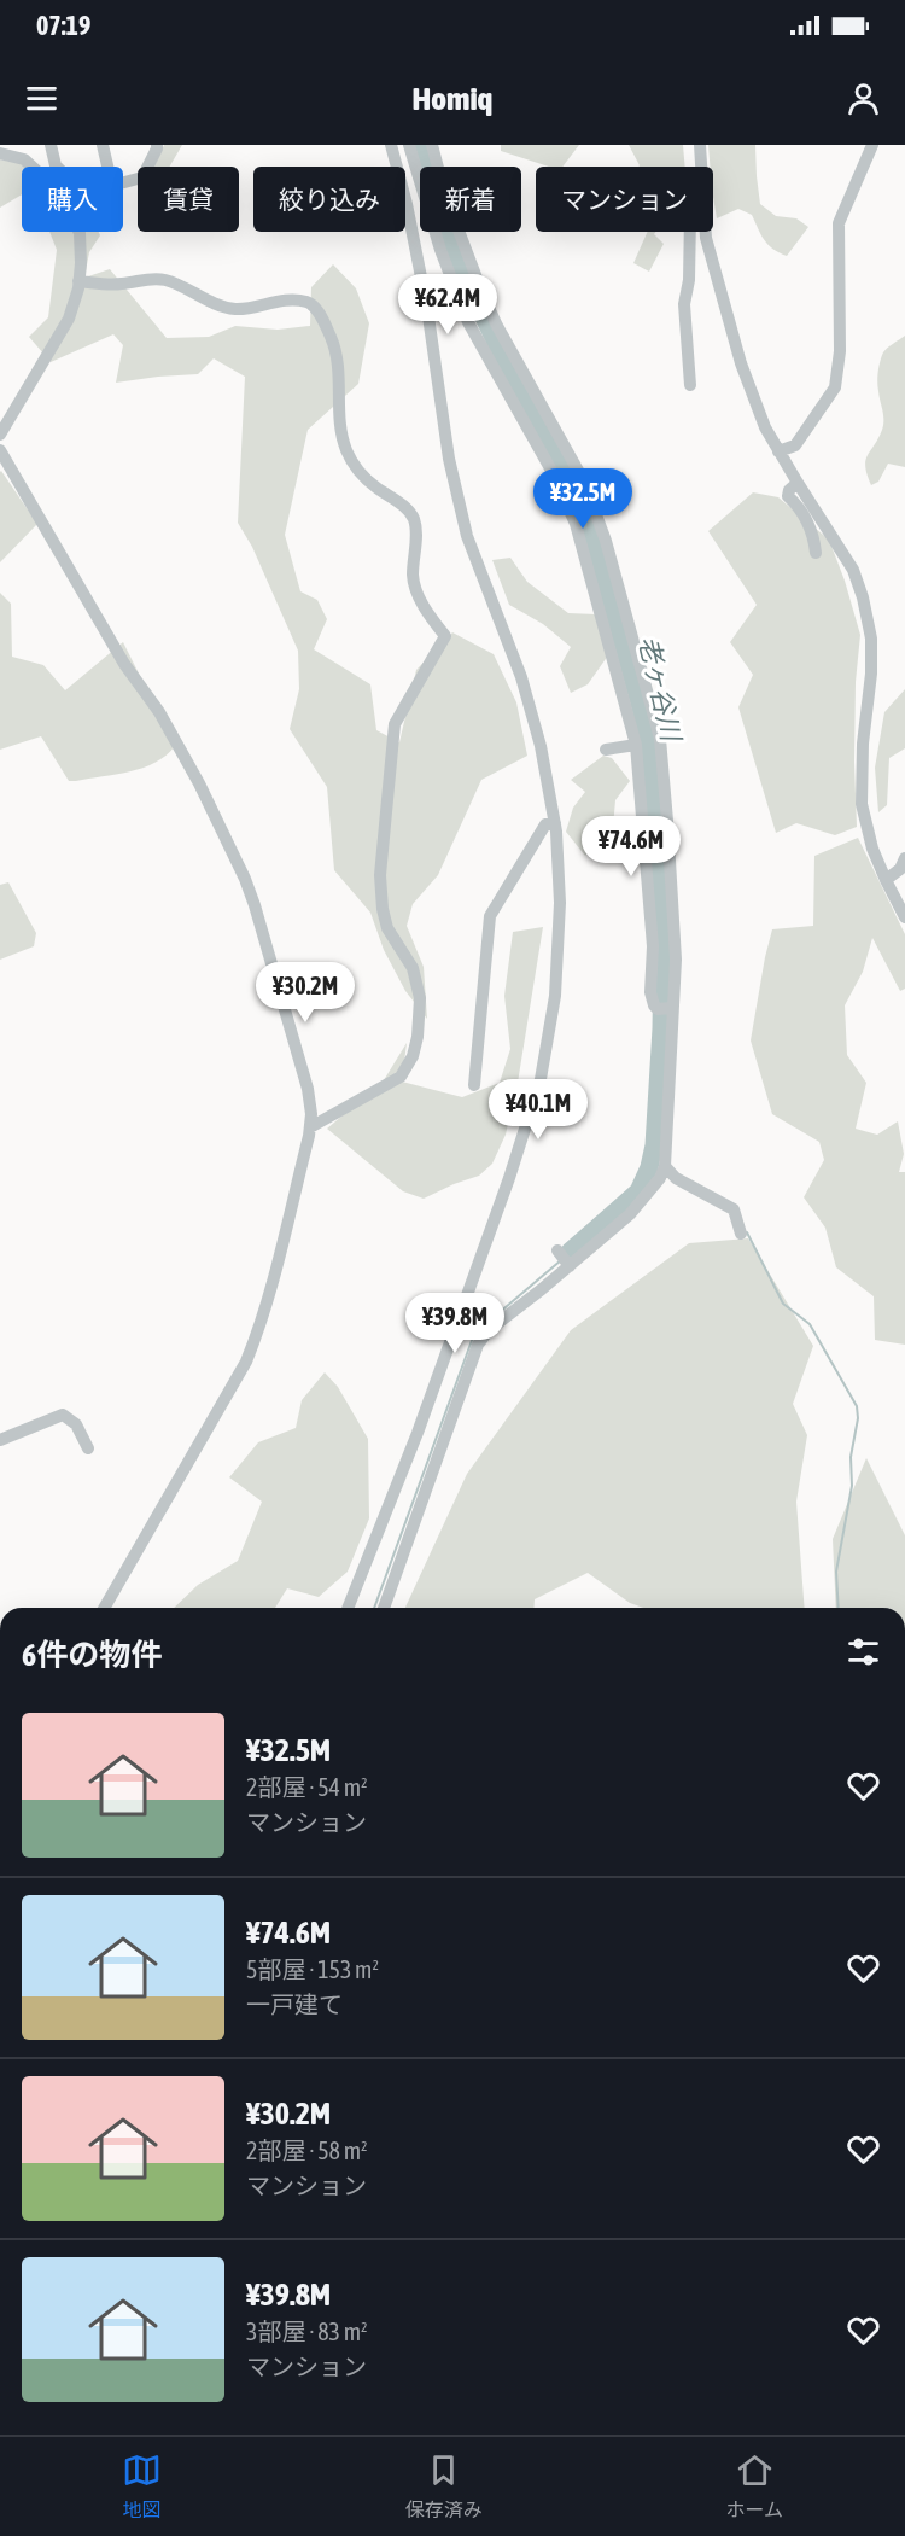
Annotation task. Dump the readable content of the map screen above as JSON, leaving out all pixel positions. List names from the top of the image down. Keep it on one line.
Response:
{"water":["老ヶ谷川"],"page":{"status":"07:19","header":"Homiq","chip":["購入","賃貸","絞り込み","新着","マンション"],"price":["¥62.4M","¥32.5M","¥74.6M","¥30.2M","¥40.1M","¥39.8M"],"heading":"6件の物件","list":[{"name":"¥32.5M","note":"2部屋 · 54 m² · マンション"},{"name":"¥74.6M","note":"5部屋 · 153 m² · 一戸建て"},{"name":"¥30.2M","note":"2部屋 · 58 m² · マンション"},{"name":"¥39.8M","note":"3部屋 · 83 m² · マンション"}],"tabs":["地図","保存済み","ホーム"]}}
